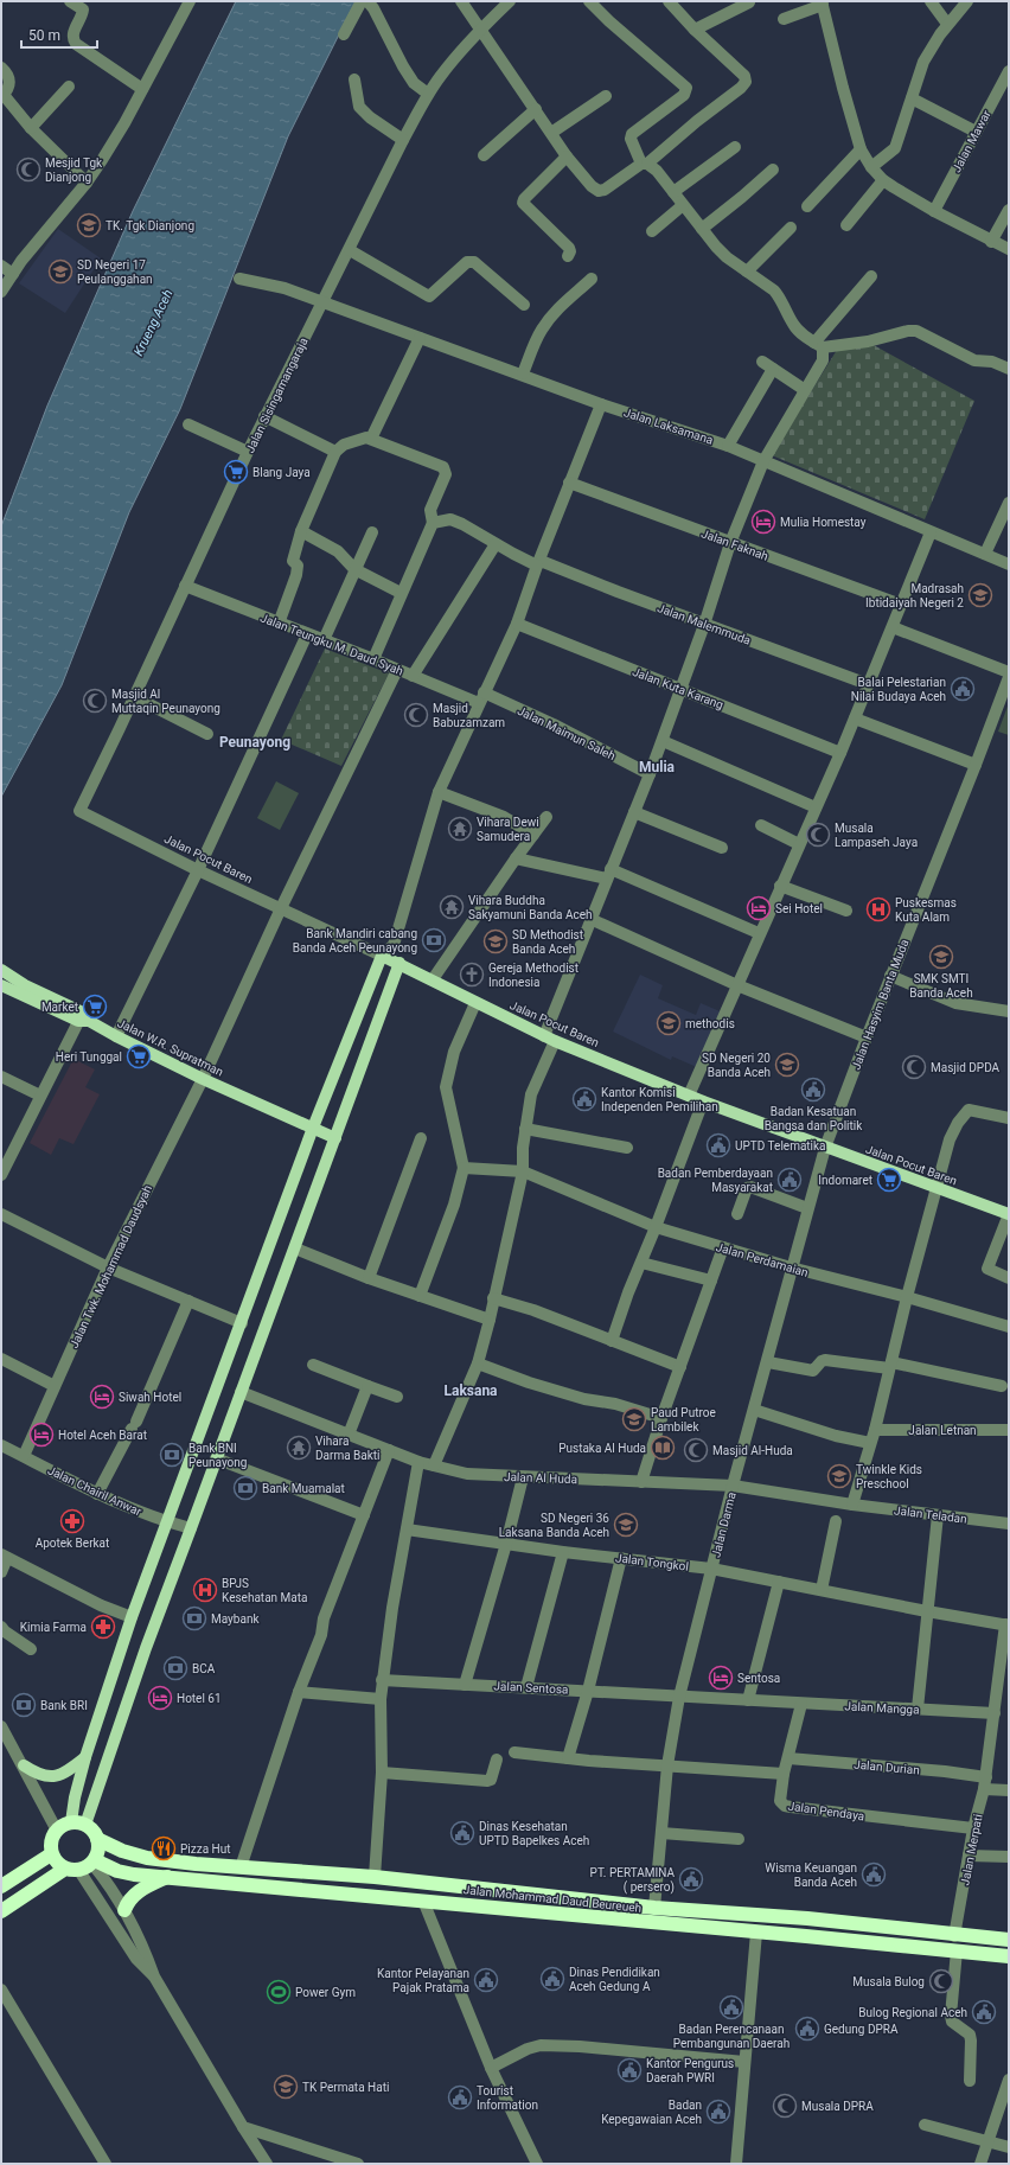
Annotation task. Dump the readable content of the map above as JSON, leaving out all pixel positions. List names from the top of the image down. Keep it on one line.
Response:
{"streets":{"highway":["Jalan Mohammad Daud Beureueh"],"main road":["Jalan Pocut Baren","Jalan W.R. Supratman"],"street":["Jalan Mawar","Jalan Sisingamangaraja","Jalan Laksamana","Jalan Faknah","Jalan Malemmuda","Jalan Teungku M. Daud Syah","Jalan Kuta Karang","Jalan Maimun Saleh","Jalan Hasyim Banta Muda","Jalan Perdamaian","Jalan Twk. Mohammad Daudsyah","Jalan Letnan","Jalan Al Huda","Jalan Chairil Anwar","Jalan Teladan","Jalan Darma","Jalan Tongkol","Jalan Sentosa","Jalan Mangga","Jalan Durian","Jalan Pendaya","Jalan Merpati"]},"crossings":[["Jalan Sisingamangaraja","Jalan Laksamana"],["Jalan Sisingamangaraja","Jalan Teungku M. Daud Syah"],["Jalan Sisingamangaraja","Jalan Pocut Baren"],["Jalan Teungku M. Daud Syah","Jalan Maimun Saleh"],["Jalan Teungku M. Daud Syah","Jalan Twk. Mohammad Daudsyah"],["Jalan Pocut Baren","Jalan Hasyim Banta Muda"],["Jalan Pocut Baren","Jalan Twk. Mohammad Daudsyah"],["Jalan Pocut Baren","Jalan Darma"],["Jalan Hasyim Banta Muda","Jalan Darma"],["Jalan W.R. Supratman","Jalan Twk. Mohammad Daudsyah"],["Jalan Perdamaian","Jalan Darma"],["Jalan Twk. Mohammad Daudsyah","Jalan Chairil Anwar"],["Jalan Al Huda","Jalan Teladan"],["Jalan Al Huda","Jalan Darma"],["Jalan Darma","Jalan Tongkol"],["Jalan Darma","Jalan Sentosa"],["Jalan Darma","Jalan Mangga"],["Jalan Darma","Jalan Mohammad Daud Beureueh"],["Jalan Sentosa","Jalan Mangga"],["Jalan Mangga","Jalan Pendaya"],["Jalan Mangga","Jalan Merpati"],["Jalan Durian","Jalan Pendaya"],["Jalan Durian","Jalan Merpati"],["Jalan Pendaya","Jalan Merpati"],["Jalan Merpati","Jalan Mohammad Daud Beureueh"]],"districts":["Peunayong","Mulia","Laksana"],"water":["Krueng Aceh"],"places":{"mosque":["Mesjid Tgk Dianjong","Masjid Al Muttaqin Peunayong","Masjid Babuzamzam","Musala Lampaseh Jaya","Masjid DPDA","Masjid Al-Huda","Musala Bulog","Musala DPRA"],"school or university":["TK. Tgk Dianjong","SD Negeri 17 Peulanggahan","Madrasah Ibtidaiyah Negeri 2","SD Methodist Banda Aceh","SMK SMTI Banda Aceh","methodis","SD Negeri 20 Banda Aceh","Paud Putroe Lambilek","Twinkle Kids Preschool","SD Negeri 36 Laksana Banda Aceh","TK Permata Hati"],"supermarket":["Blang Jaya","Market","Heri Tunggal","Indomaret"],"hotel":["Mulia Homestay","Sei Hotel","Siwah Hotel","Hotel Aceh Barat","Sentosa","Hotel 61"],"public building":["Balai Pelestarian Nilai Budaya Aceh","Badan Kesatuan Bangsa dan Politik","Kantor Komisi Independen Pemilihan","UPTD Telematika","Badan Pemberdayaan Masyarakat","Dinas Kesehatan UPTD Bapelkes Aceh","Wisma Keuangan Banda Aceh","PT. PERTAMINA ( persero)","Dinas Pendidikan Aceh Gedung A","Kantor Pelayanan Pajak Pratama","Badan Perencanaan Pembangunan Daerah","Bulog Regional Aceh","Gedung DPRA","Kantor Pengurus Daerah PWRI","Tourist Information","Badan Kepegawaian Aceh"],"temple":["Vihara Dewi Samudera","Vihara Buddha Sakyamuni Banda Aceh","Vihara Darma Bakti"],"hospital":["Puskesmas Kuta Alam","BPJS Kesehatan Mata"],"bank":["Bank Mandiri cabang Banda Aceh Peunayong","Bank BNI Peunayong","Bank Muamalat","Maybank","BCA","Bank BRI"],"church":["Gereja Methodist Indonesia"],"library":["Pustaka Al Huda"],"pharmacy":["Apotek Berkat","Kimia Farma"],"restaurant":["Pizza Hut"],"sports":["Power Gym"]},"scale_bar":"50 m"}
